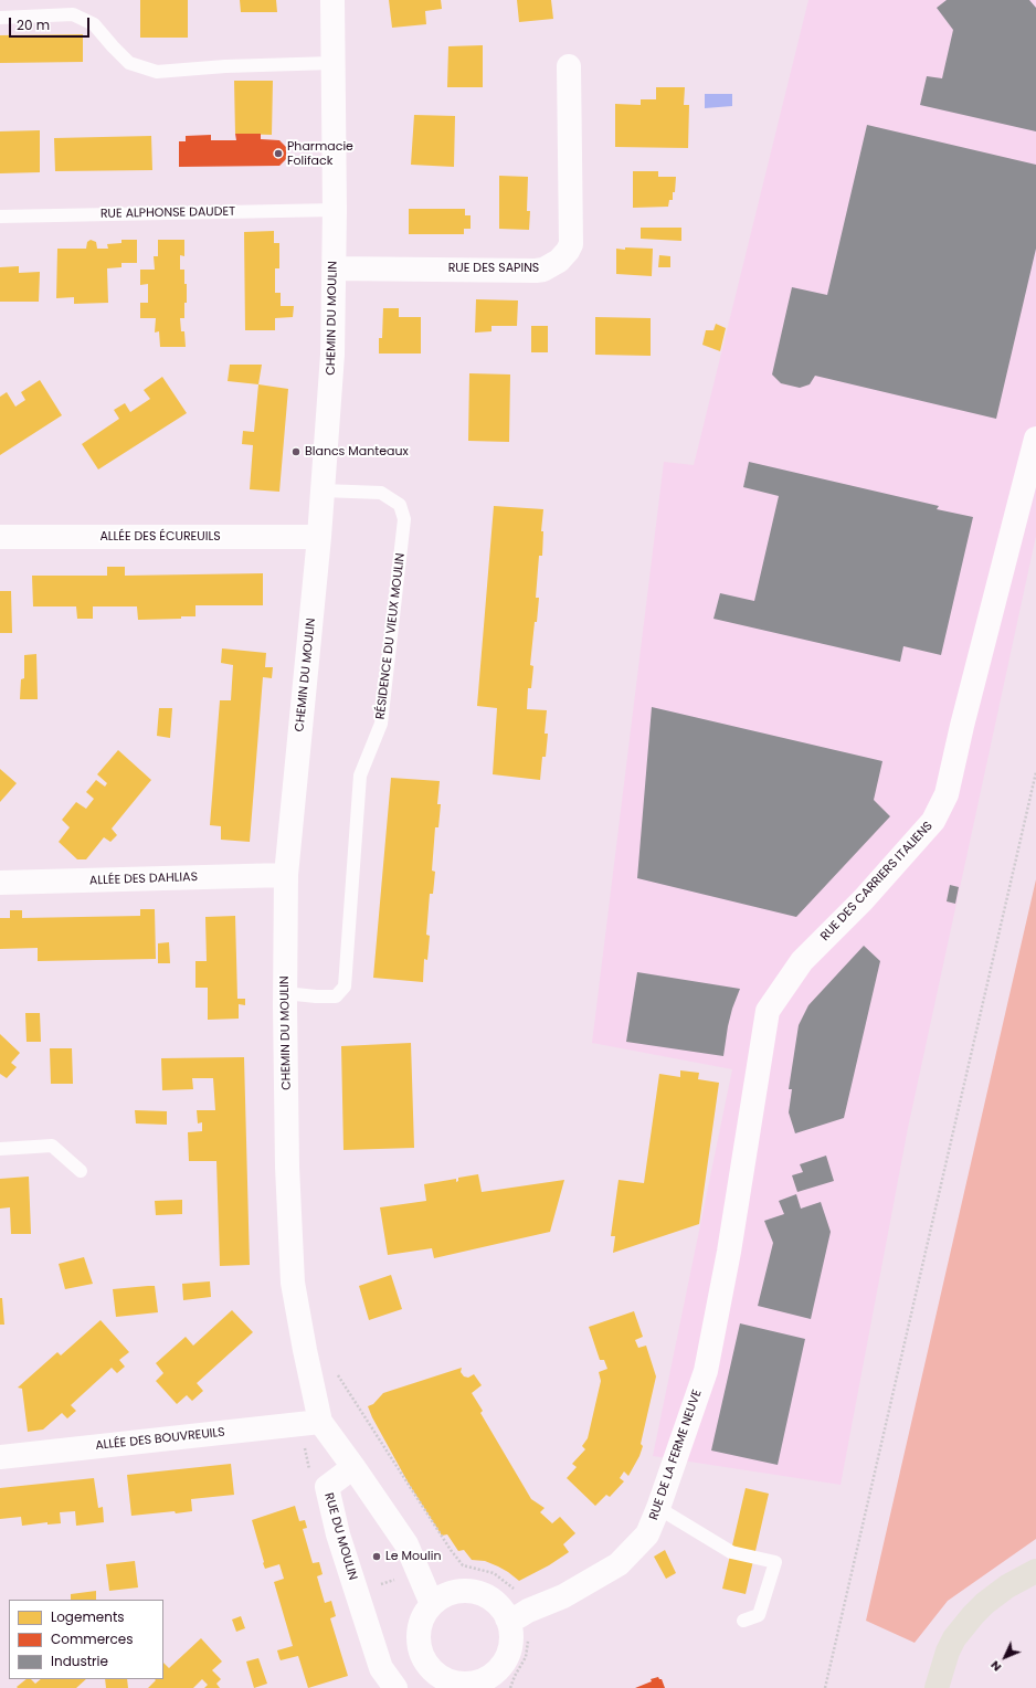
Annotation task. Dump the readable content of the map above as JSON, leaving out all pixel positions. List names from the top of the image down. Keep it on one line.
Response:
{"streets":{"street":["RUE DES SAPINS","CHEMIN DU MOULIN","ALLÉE DES ÉCUREUILS","ALLÉE DES DAHLIAS","RUE DES CARRIERS ITALIENS","ALLÉE DES BOUVREUILS","RUE DE LA FERME NEUVE","RUE DU MOULIN"],"lane":["RUE ALPHONSE DAUDET","RÉSIDENCE DU VIEUX MOULIN"]},"crossings":[["RUE ALPHONSE DAUDET","CHEMIN DU MOULIN"],["RUE DES SAPINS","CHEMIN DU MOULIN"],["CHEMIN DU MOULIN","ALLÉE DES ÉCUREUILS"],["CHEMIN DU MOULIN","RÉSIDENCE DU VIEUX MOULIN"],["CHEMIN DU MOULIN","ALLÉE DES DAHLIAS"],["CHEMIN DU MOULIN","ALLÉE DES BOUVREUILS"],["RUE DES CARRIERS ITALIENS","RUE DE LA FERME NEUVE"]],"places":["Pharmacie Folifack","Blancs Manteaux","Le Moulin"],"legend":["Logements","Commerces","Industrie"],"scale_bar":"20 m","north":"bottom left"}
